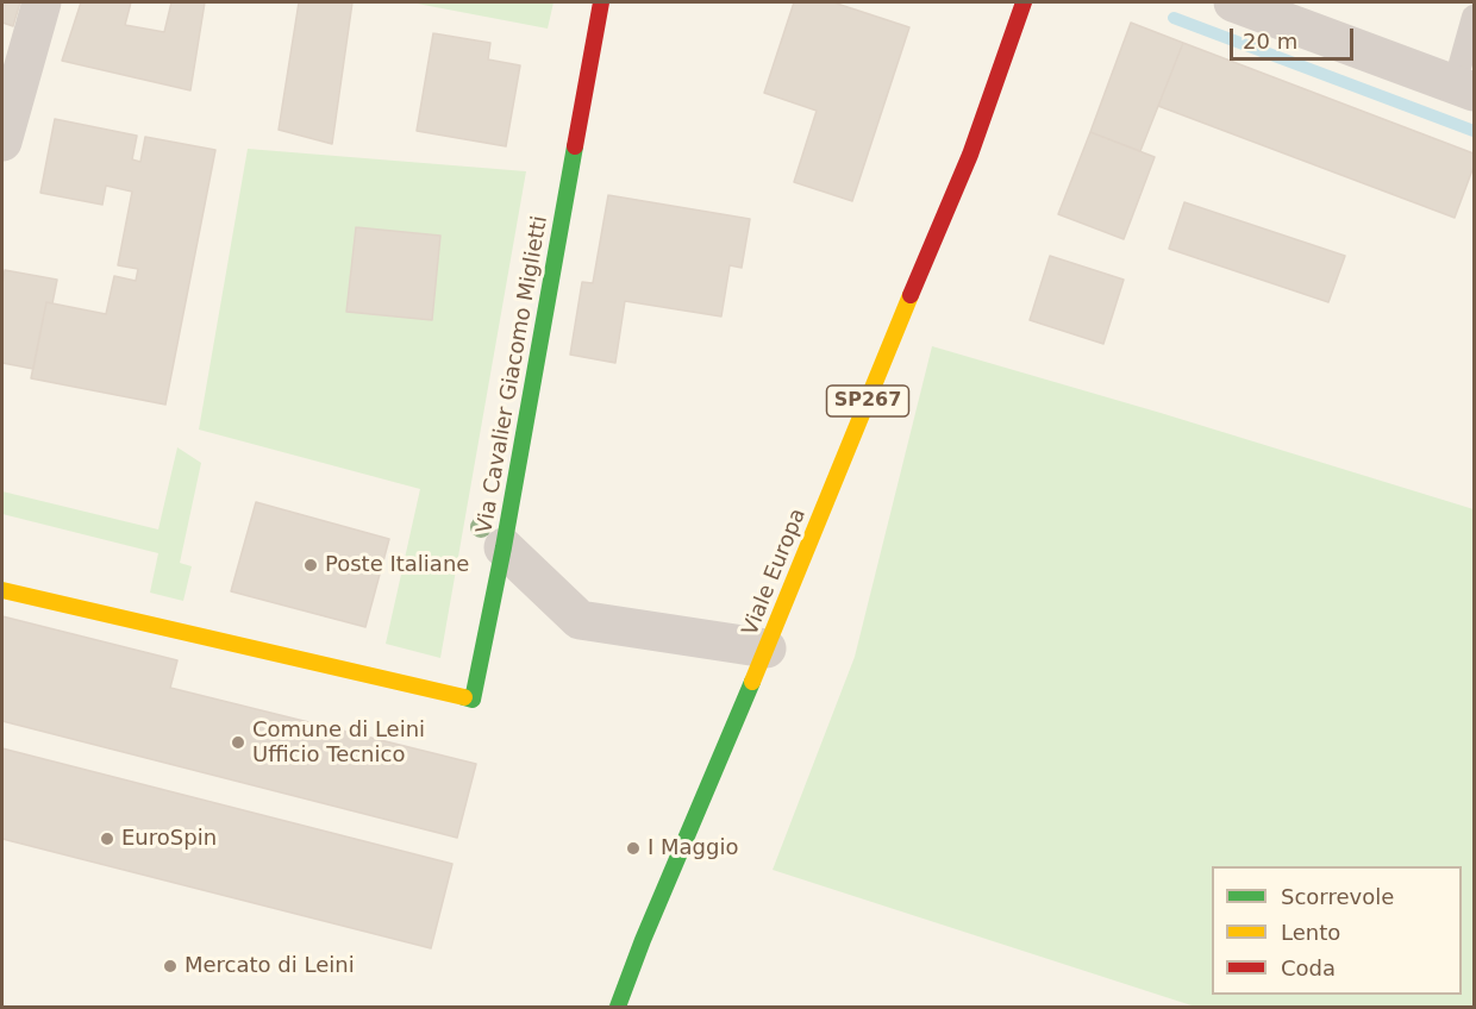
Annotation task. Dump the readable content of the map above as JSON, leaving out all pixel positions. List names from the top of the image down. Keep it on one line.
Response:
{"streets":{"street":["Via Cavalier Giacomo Miglietti","SP267","Viale Europa"]},"places":["Poste Italiane","Comune di Leini Ufficio Tecnico","EuroSpin","I Maggio","Mercato di Leini"],"legend":["Scorrevole","Lento","Coda"],"scale_bar":"20 m"}
